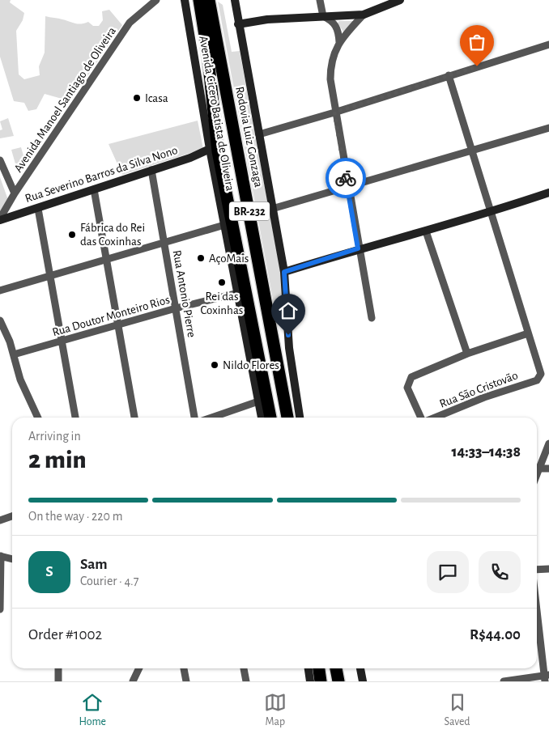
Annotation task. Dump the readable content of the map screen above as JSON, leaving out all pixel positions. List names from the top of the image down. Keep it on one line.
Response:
{"streets":{"highway":["Rodovia Luiz Gonzaga","BR-232"],"main road":["Avenida Cicero Batista de Oliveira","Rua Severino Barros da Silva Nono"],"street":["Avenida Manoel Santiago de Oliveira","Rua Antonio Pierre","Rua Doutor Monteiro Rios","Rua São Cristovão"]},"crossings":[["Avenida Manoel Santiago de Oliveira","Rua Severino Barros da Silva Nono"],["Avenida Cicero Batista de Oliveira","Rua Severino Barros da Silva Nono"],["Avenida Cicero Batista de Oliveira","Rua Doutor Monteiro Rios"],["Rua Severino Barros da Silva Nono","Rua Antonio Pierre"],["Rua Antonio Pierre","Rua Doutor Monteiro Rios"]],"places":["Icasa","Fábrica do Rei das Coxinhas","AçoMais","Rei das Coxinhas","Nildo Flores"],"page":{"heading":["2 min","Arriving in","14:33–14:38"],"panel":["Sam","Courier · 4.7","Order #1002","R$44.00"],"bar":"On the way · 220 m","round":"S","tabs":["Home","Map","Saved"]}}
